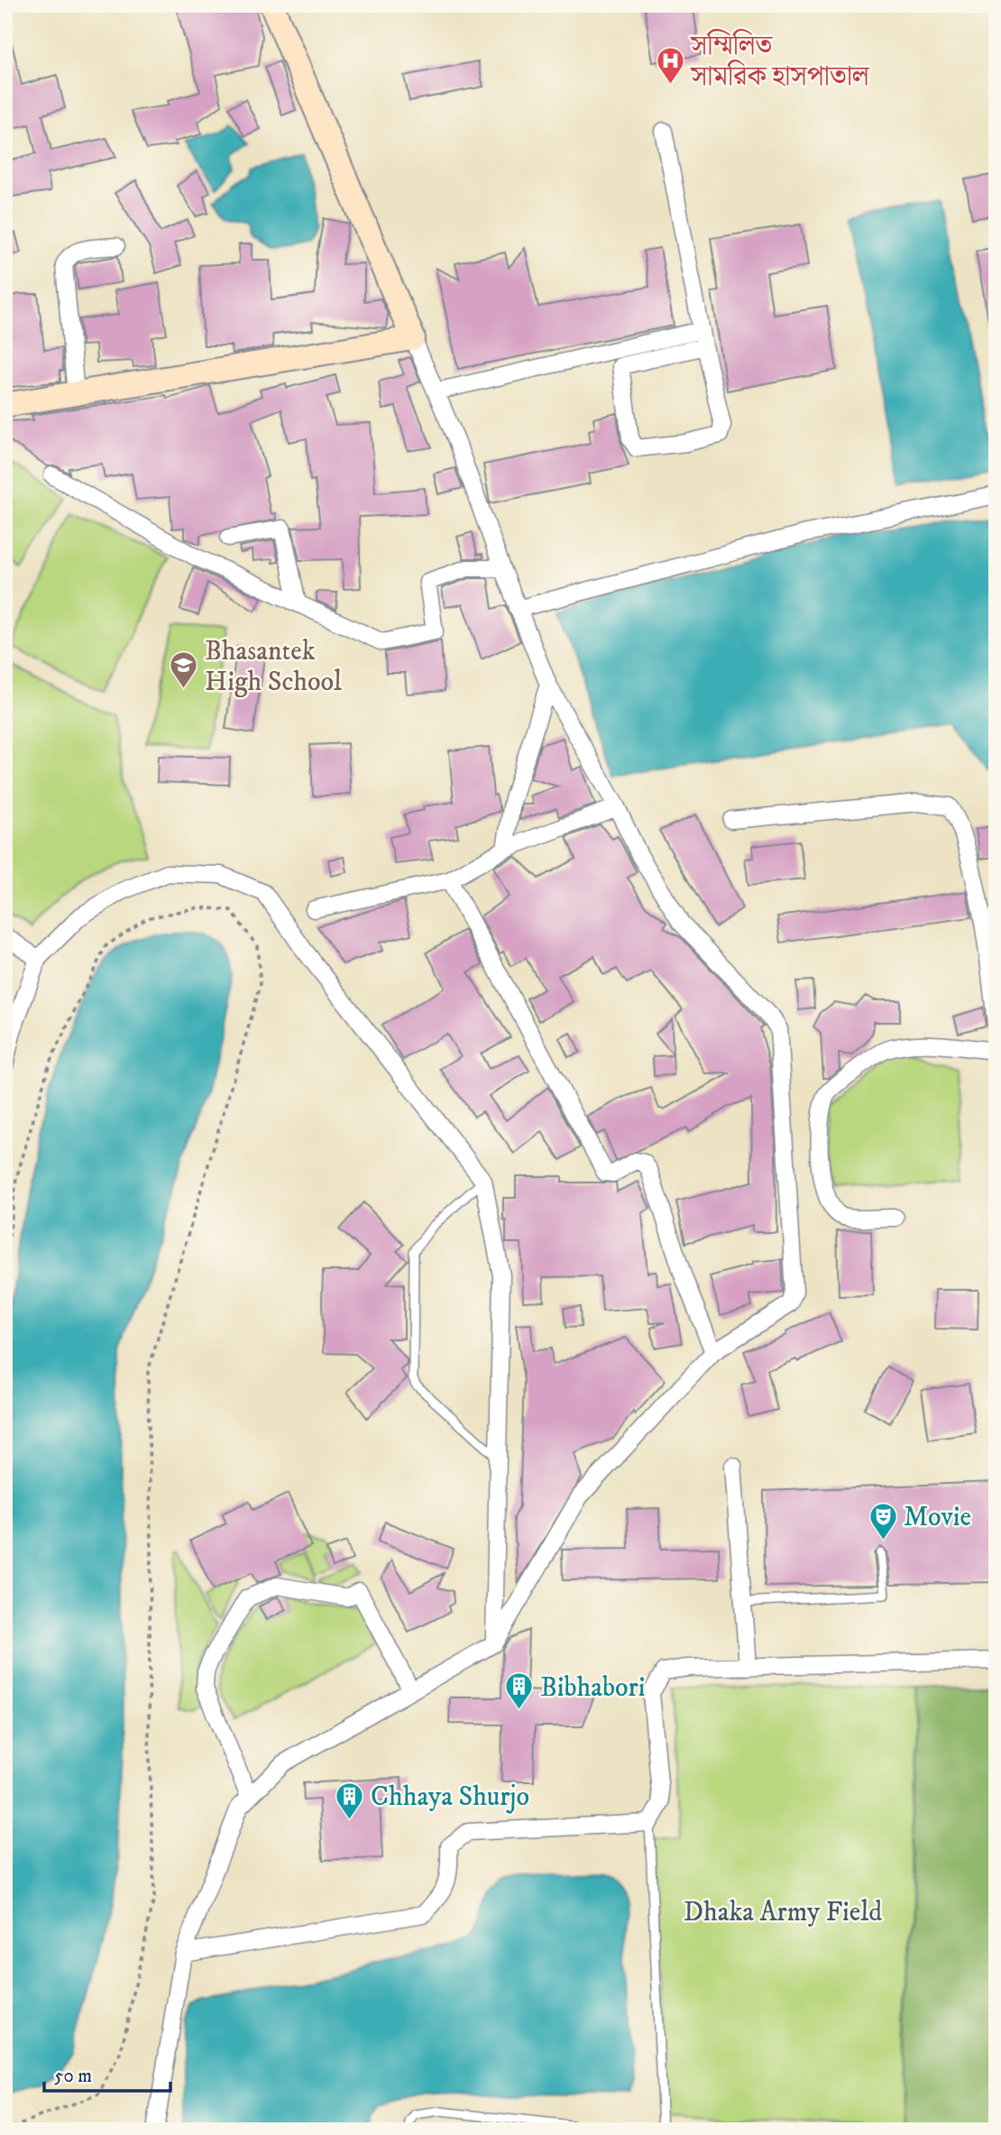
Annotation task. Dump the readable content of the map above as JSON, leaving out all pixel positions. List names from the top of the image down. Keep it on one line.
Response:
{"parks":["Dhaka Army Field"],"places":{"hospital":["সম্মিলিত সামরিক হাসপাতাল"],"school or university":["Bhasantek High School"],"theatre":["Movie"],"building":["Bibhabori","Chhaya Shurjo"]},"scale_bar":"50 m"}
